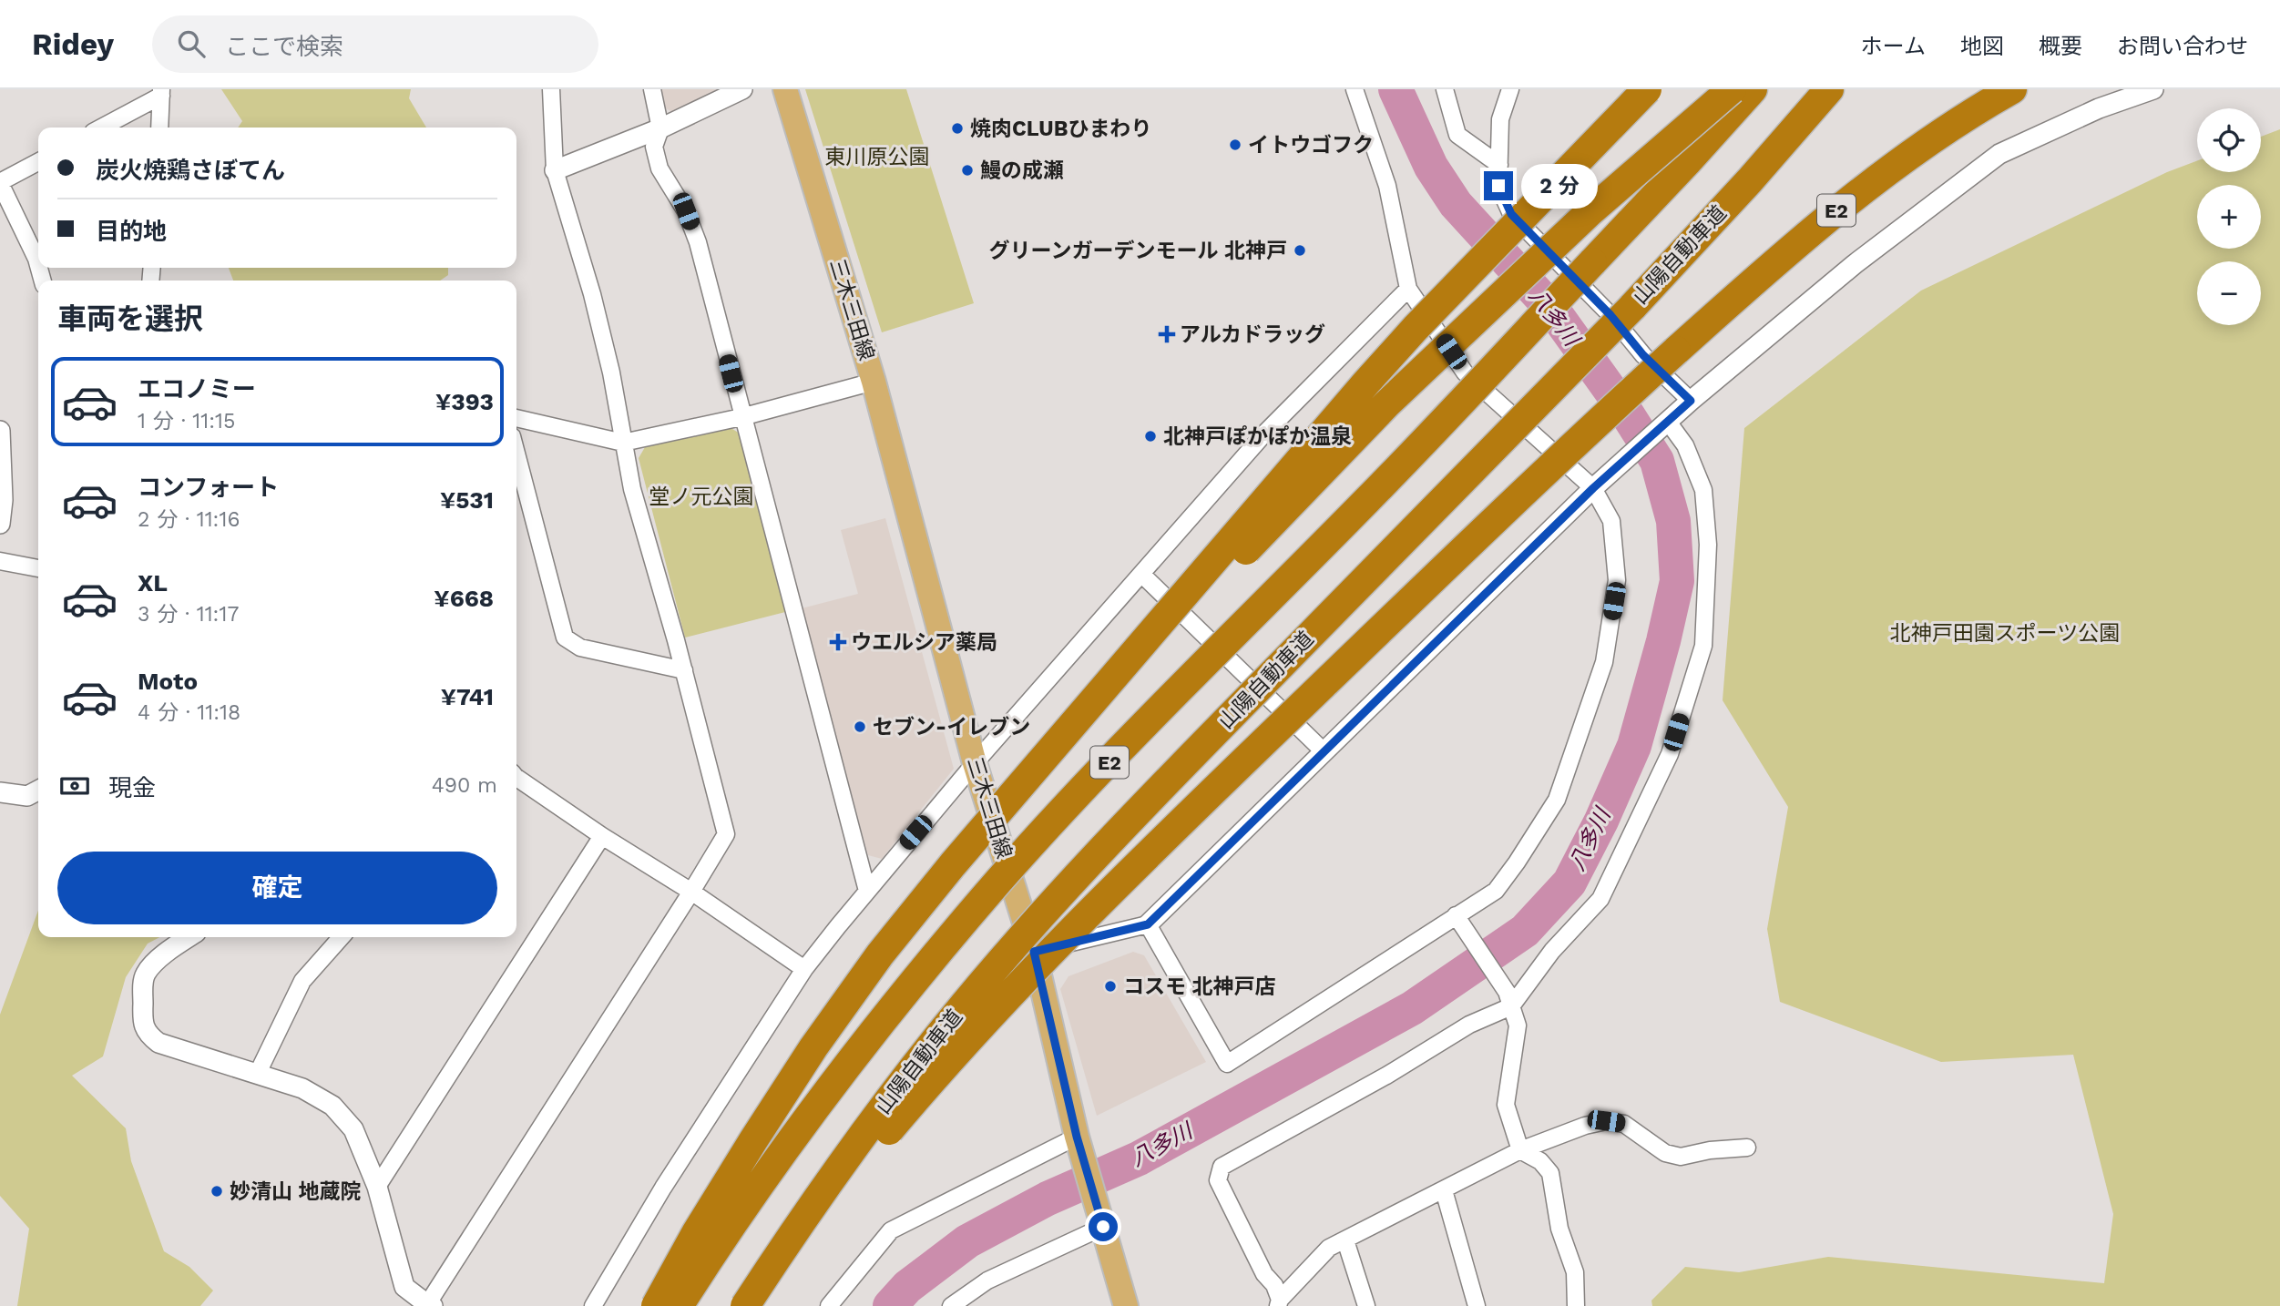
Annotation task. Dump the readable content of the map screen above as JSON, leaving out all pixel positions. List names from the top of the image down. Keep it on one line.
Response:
{"streets":{"highway":["E2","山陽自動車道"],"main road":["三木三田線"]},"water":["八多川"],"parks":["東川原公園","堂ノ元公園","北神戸田園スポーツ公園"],"places":{"other":["焼肉CLUBひまわり","イトウゴフク","鰻の成瀬","グリーンガーデンモール 北神戸","北神戸ぽかぽか温泉","セブン-イレブン","コスモ 北神戸店","妙清山 地蔵院"],"health":["アルカドラッグ","ウエルシア薬局"]},"page":{"header":"Ridey","search":"ここで検索","nav":["ホーム","地図","概要","お問い合わせ"],"map_buttons":["+","−"],"banner":["炭火焼鶏さぼてん","目的地"],"bubble":"2 分","heading":"車両を選択","list":[{"name":"エコノミー","note":"1 分 · 11:15","value":"¥393"},{"name":"コンフォート","note":"2 分 · 11:16","value":"¥531"},{"name":"XL","note":"3 分 · 11:17","value":"¥668"},{"name":"Moto","note":"4 分 · 11:18","value":"¥741"}],"pay":["現金","490 m"],"buttons":"確定"}}
